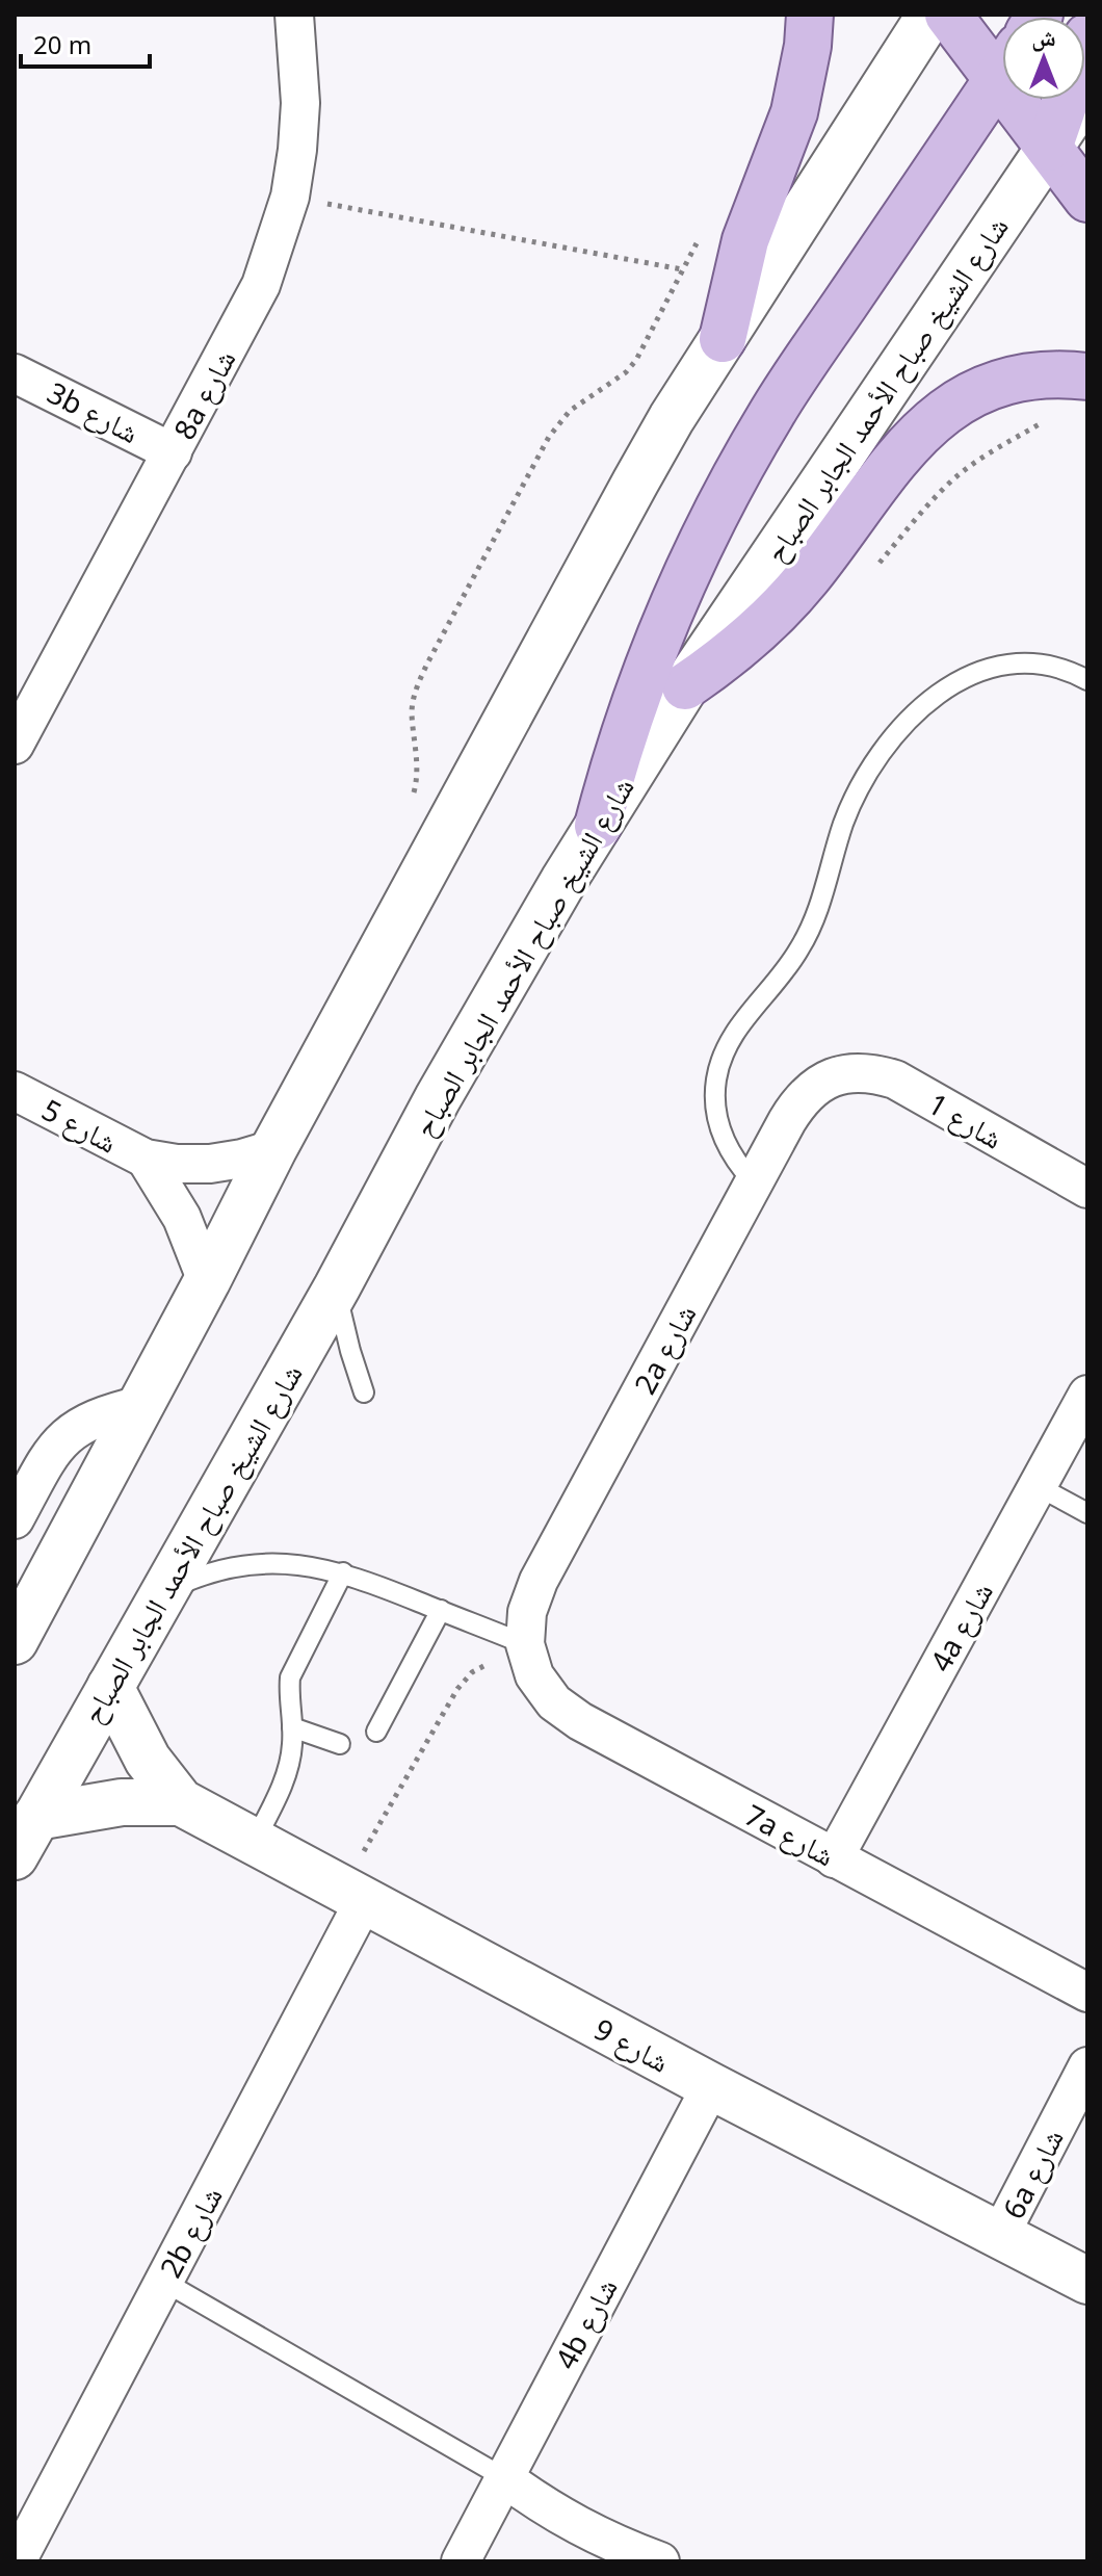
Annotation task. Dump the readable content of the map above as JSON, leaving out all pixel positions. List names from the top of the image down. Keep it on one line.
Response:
{"streets":{"main road":["شارع الشيخ صباح الأحمد الجابر الصباح","شارع 9"],"street":["8a شارع","3b شارع","شارع 1","شارع 5","2a شارع","4a شارع","7a شارع","6a شارع","2b شارع","4b شارع"]},"crossings":[["شارع الشيخ صباح الأحمد الجابر الصباح","شارع 9"],["8a شارع","3b شارع"],["شارع 1","2a شارع"],["2a شارع","7a شارع"],["4a شارع","7a شارع"],["شارع 9","6a شارع"],["شارع 9","2b شارع"],["شارع 9","4b شارع"]],"scale_bar":"20 m","north":"top"}
